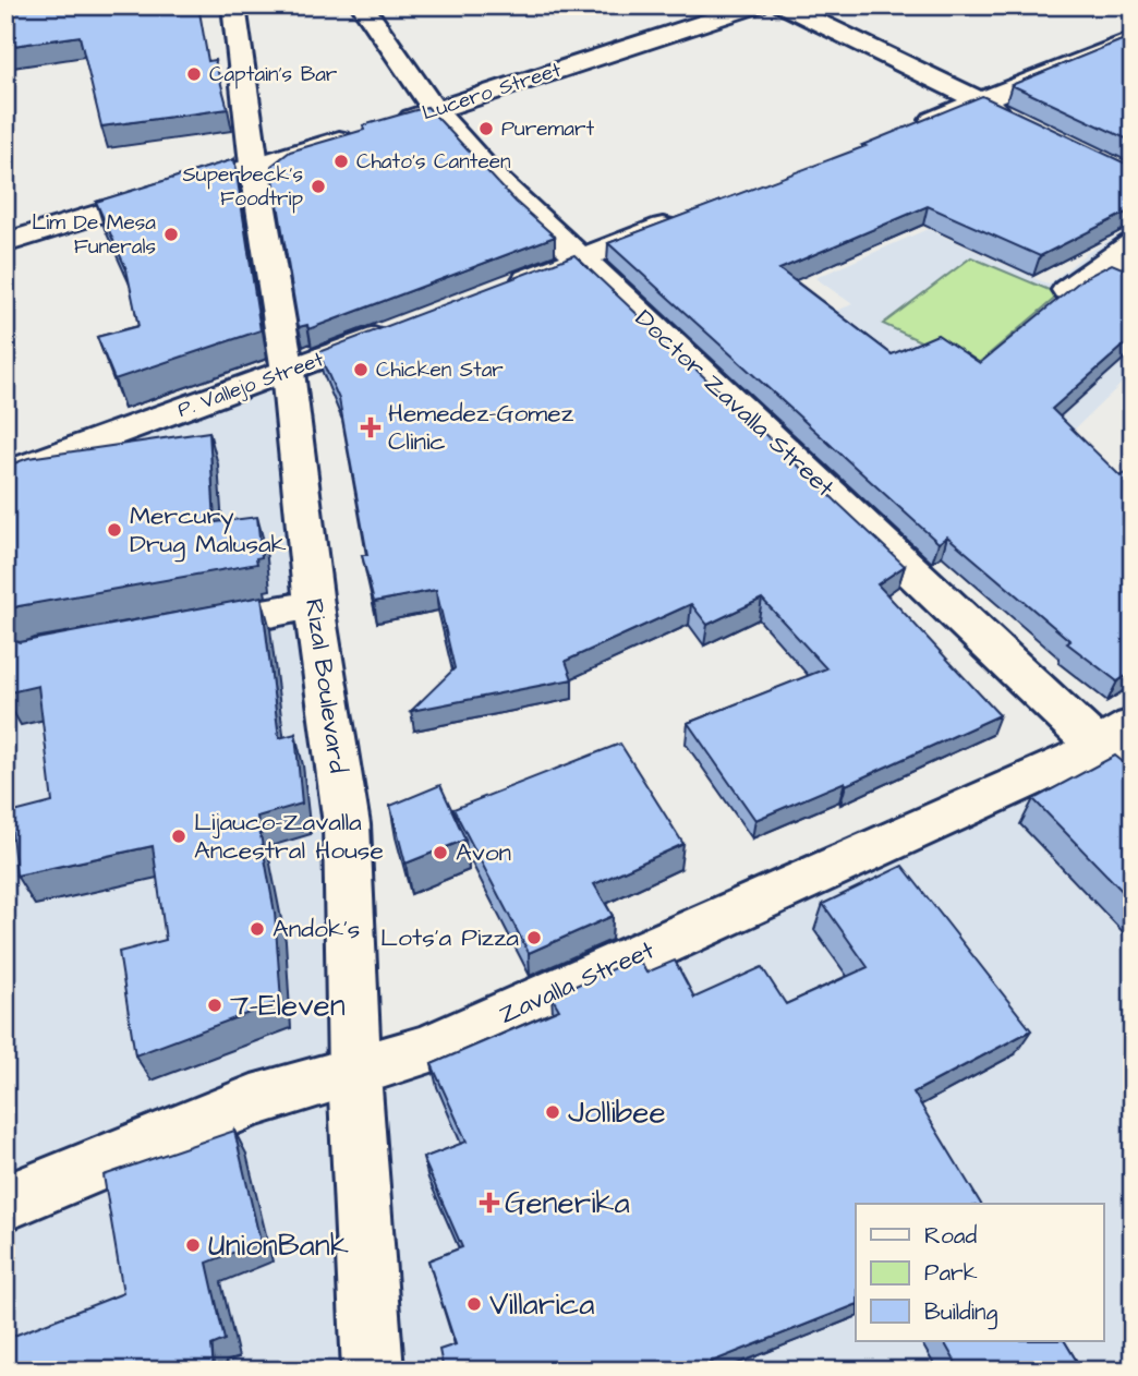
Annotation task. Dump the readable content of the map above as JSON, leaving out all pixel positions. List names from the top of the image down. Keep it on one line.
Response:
{"streets":{"street":["Lucero Street","P. Vallejo Street","Doctor Zavalla Street","Rizal Boulevard","Zavalla Street"]},"crossings":[["Lucero Street","Doctor Zavalla Street"],["P. Vallejo Street","Rizal Boulevard"],["Doctor Zavalla Street","Zavalla Street"],["Rizal Boulevard","Zavalla Street"]],"places":{"other":["Captain's Bar","Puremart","Chato's Canteen","Superbeck's Foodtrip","Lim De Mesa Funerals","Chicken Star","Mercury Drug Malusak","Lijauco-Zavalla Ancestral House","Avon","Andok's","Lots'a Pizza","7-Eleven","Jollibee","UnionBank","Villarica"],"health":["Hemedez-Gomez Clinic","Generika"]},"legend":["Road","Park","Building"]}
